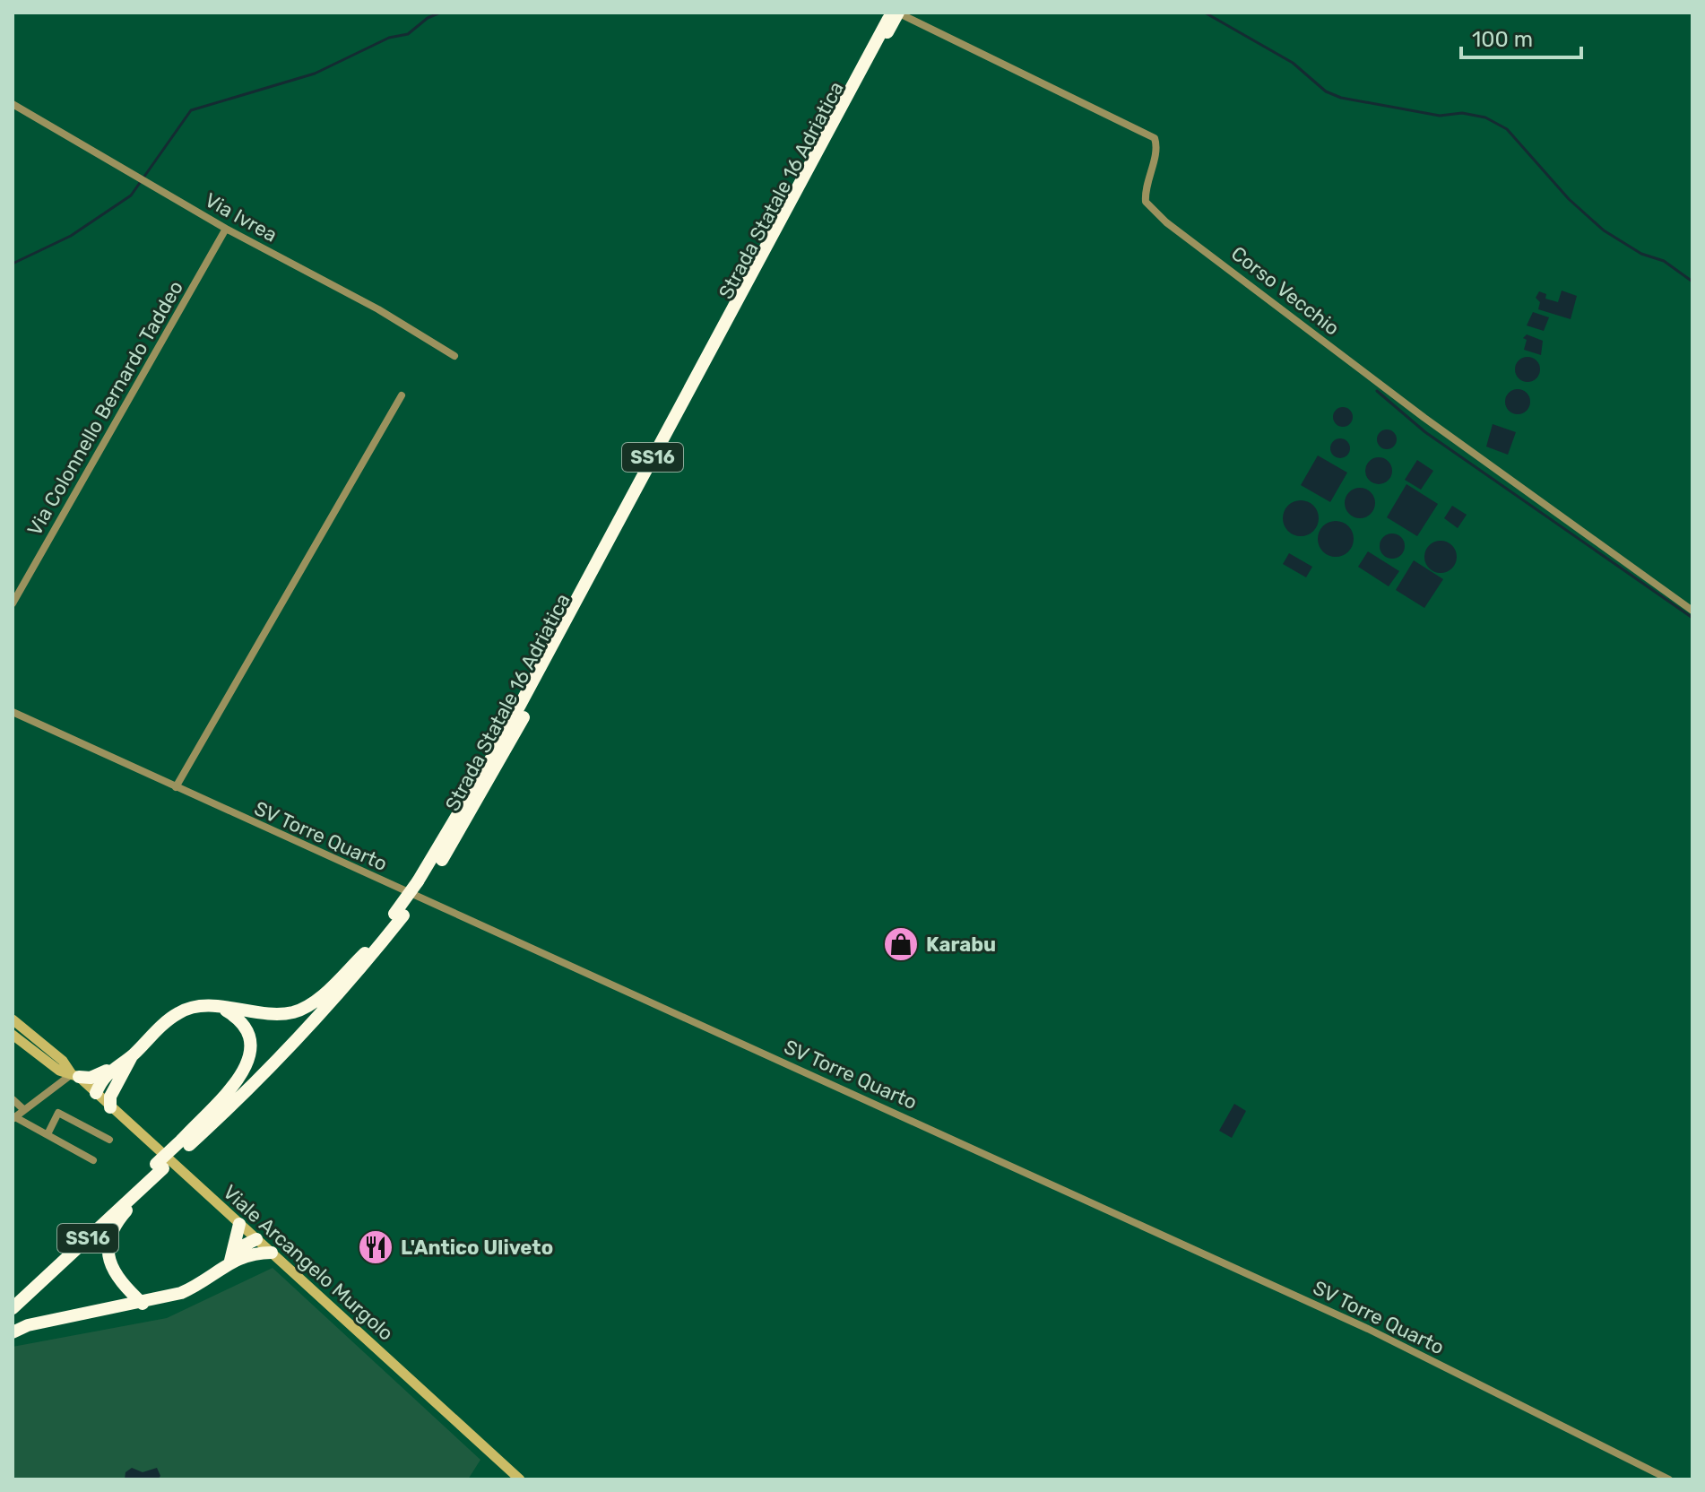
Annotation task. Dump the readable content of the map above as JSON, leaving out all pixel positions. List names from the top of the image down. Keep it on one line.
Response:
{"streets":{"highway":["Strada Statale 16 Adriatica","SS16"],"main road":["Viale Arcangelo Murgolo"],"street":["Via Ivrea","Corso Vecchio","Via Colonnello Bernardo Taddeo","SV Torre Quarto"]},"crossings":[["Strada Statale 16 Adriatica","Corso Vecchio"],["Via Ivrea","Via Colonnello Bernardo Taddeo"]],"places":{"shop":["Karabu"],"restaurant":["L'Antico Uliveto"]},"scale_bar":"100 m"}
